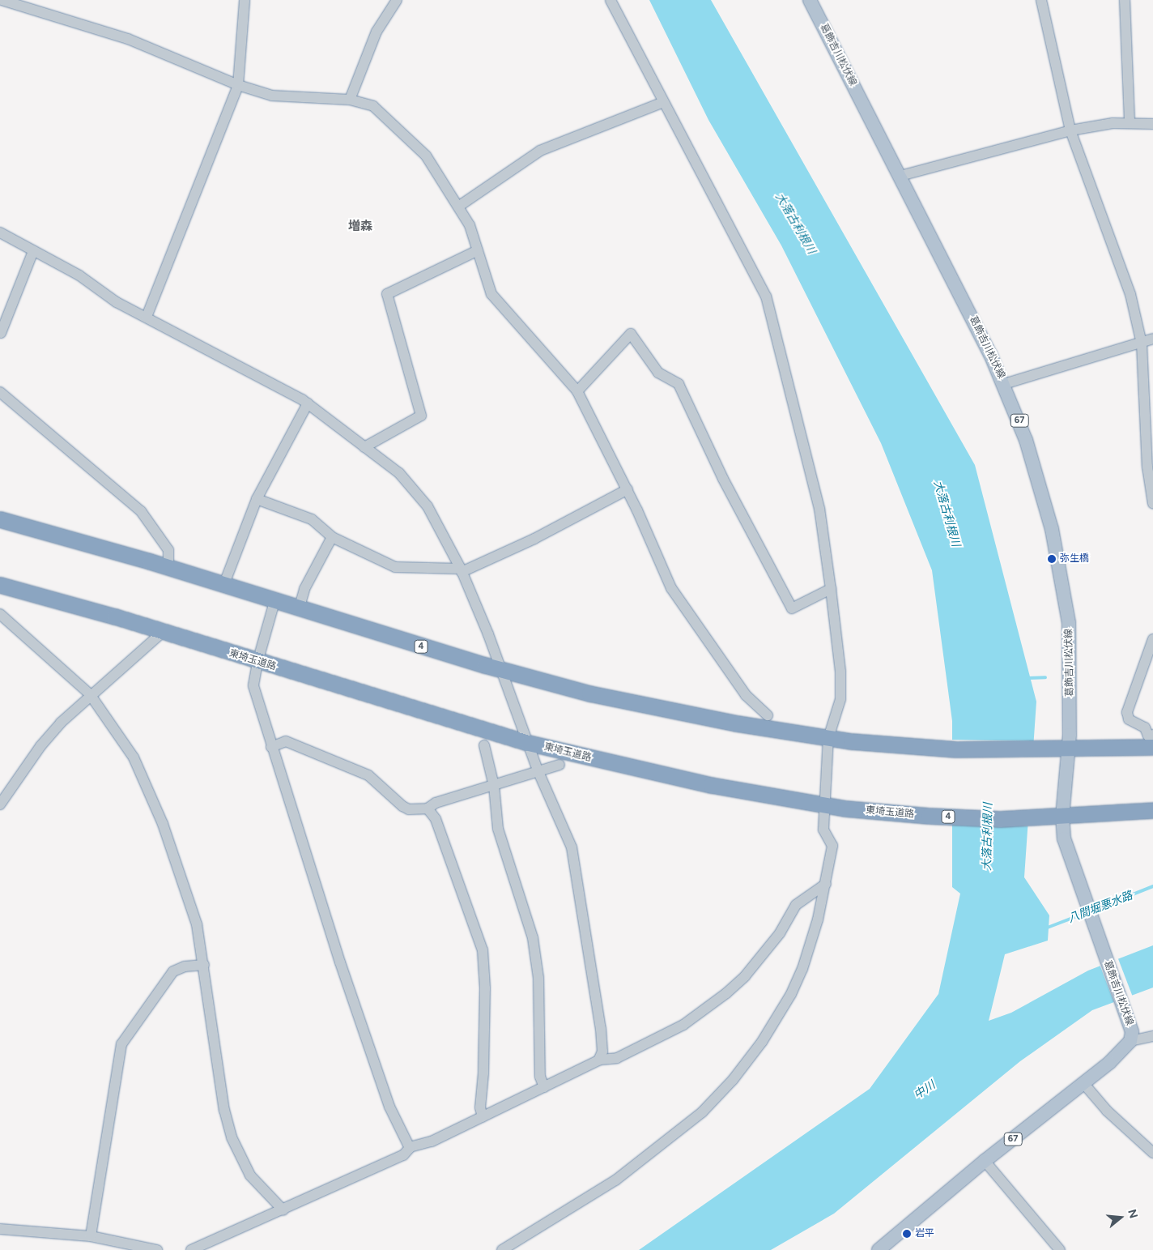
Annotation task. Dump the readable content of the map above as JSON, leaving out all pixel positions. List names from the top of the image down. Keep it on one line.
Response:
{"streets":{"highway":["4","東埼玉道路"],"main road":["葛飾吉川松伏線","67"]},"crossings":[["葛飾吉川松伏線","4"],["葛飾吉川松伏線","東埼玉道路"]],"districts":["増森"],"water":["大落古利根川","八間堀悪水路","中川"],"places":["弥生橋","岩平"],"north":"right"}
